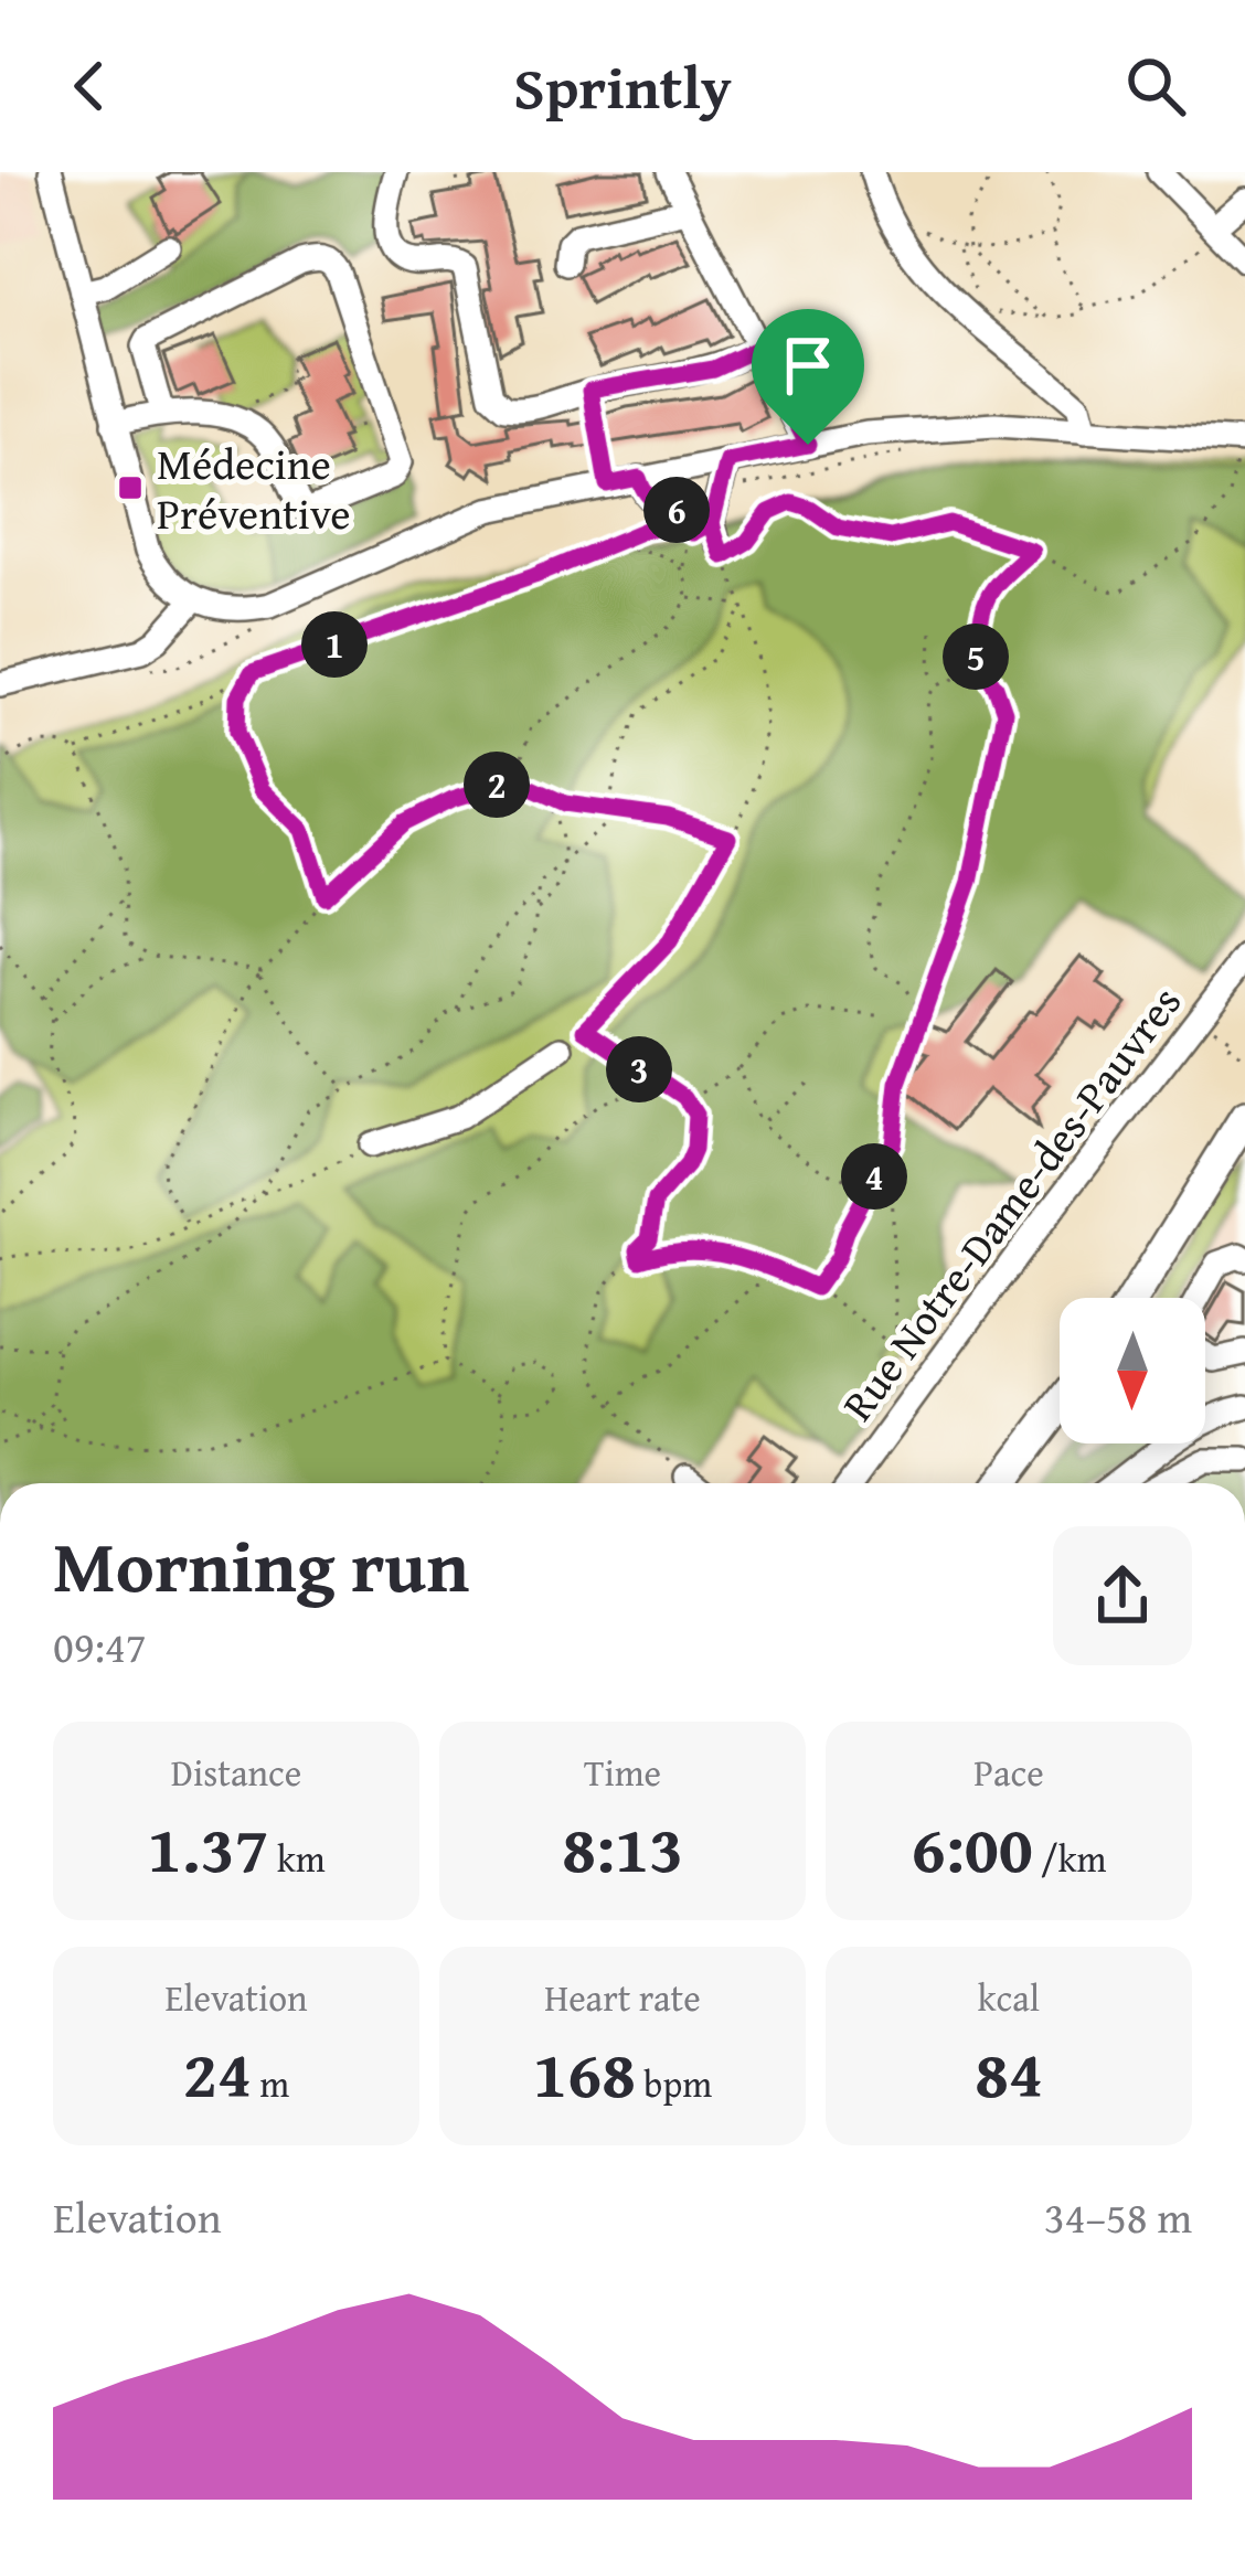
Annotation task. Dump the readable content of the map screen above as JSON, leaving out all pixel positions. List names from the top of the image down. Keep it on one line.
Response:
{"streets":{"street":["Rue Notre-Dame-des-Pauvres"]},"places":{"transit":["Médecine Préventive"]},"north":"bottom","page":{"header":"Sprintly","pins":["6","1","5","2","3","4"],"heading":["Morning run","09:47"],"stats":[["Distance","1.37 km"],["Time","8:13"],["Pace","6:00 /km"],["Elevation","24 m"],["Heart rate","168 bpm"],["kcal","84"]],"chart":["Elevation","34–58 m"]}}
